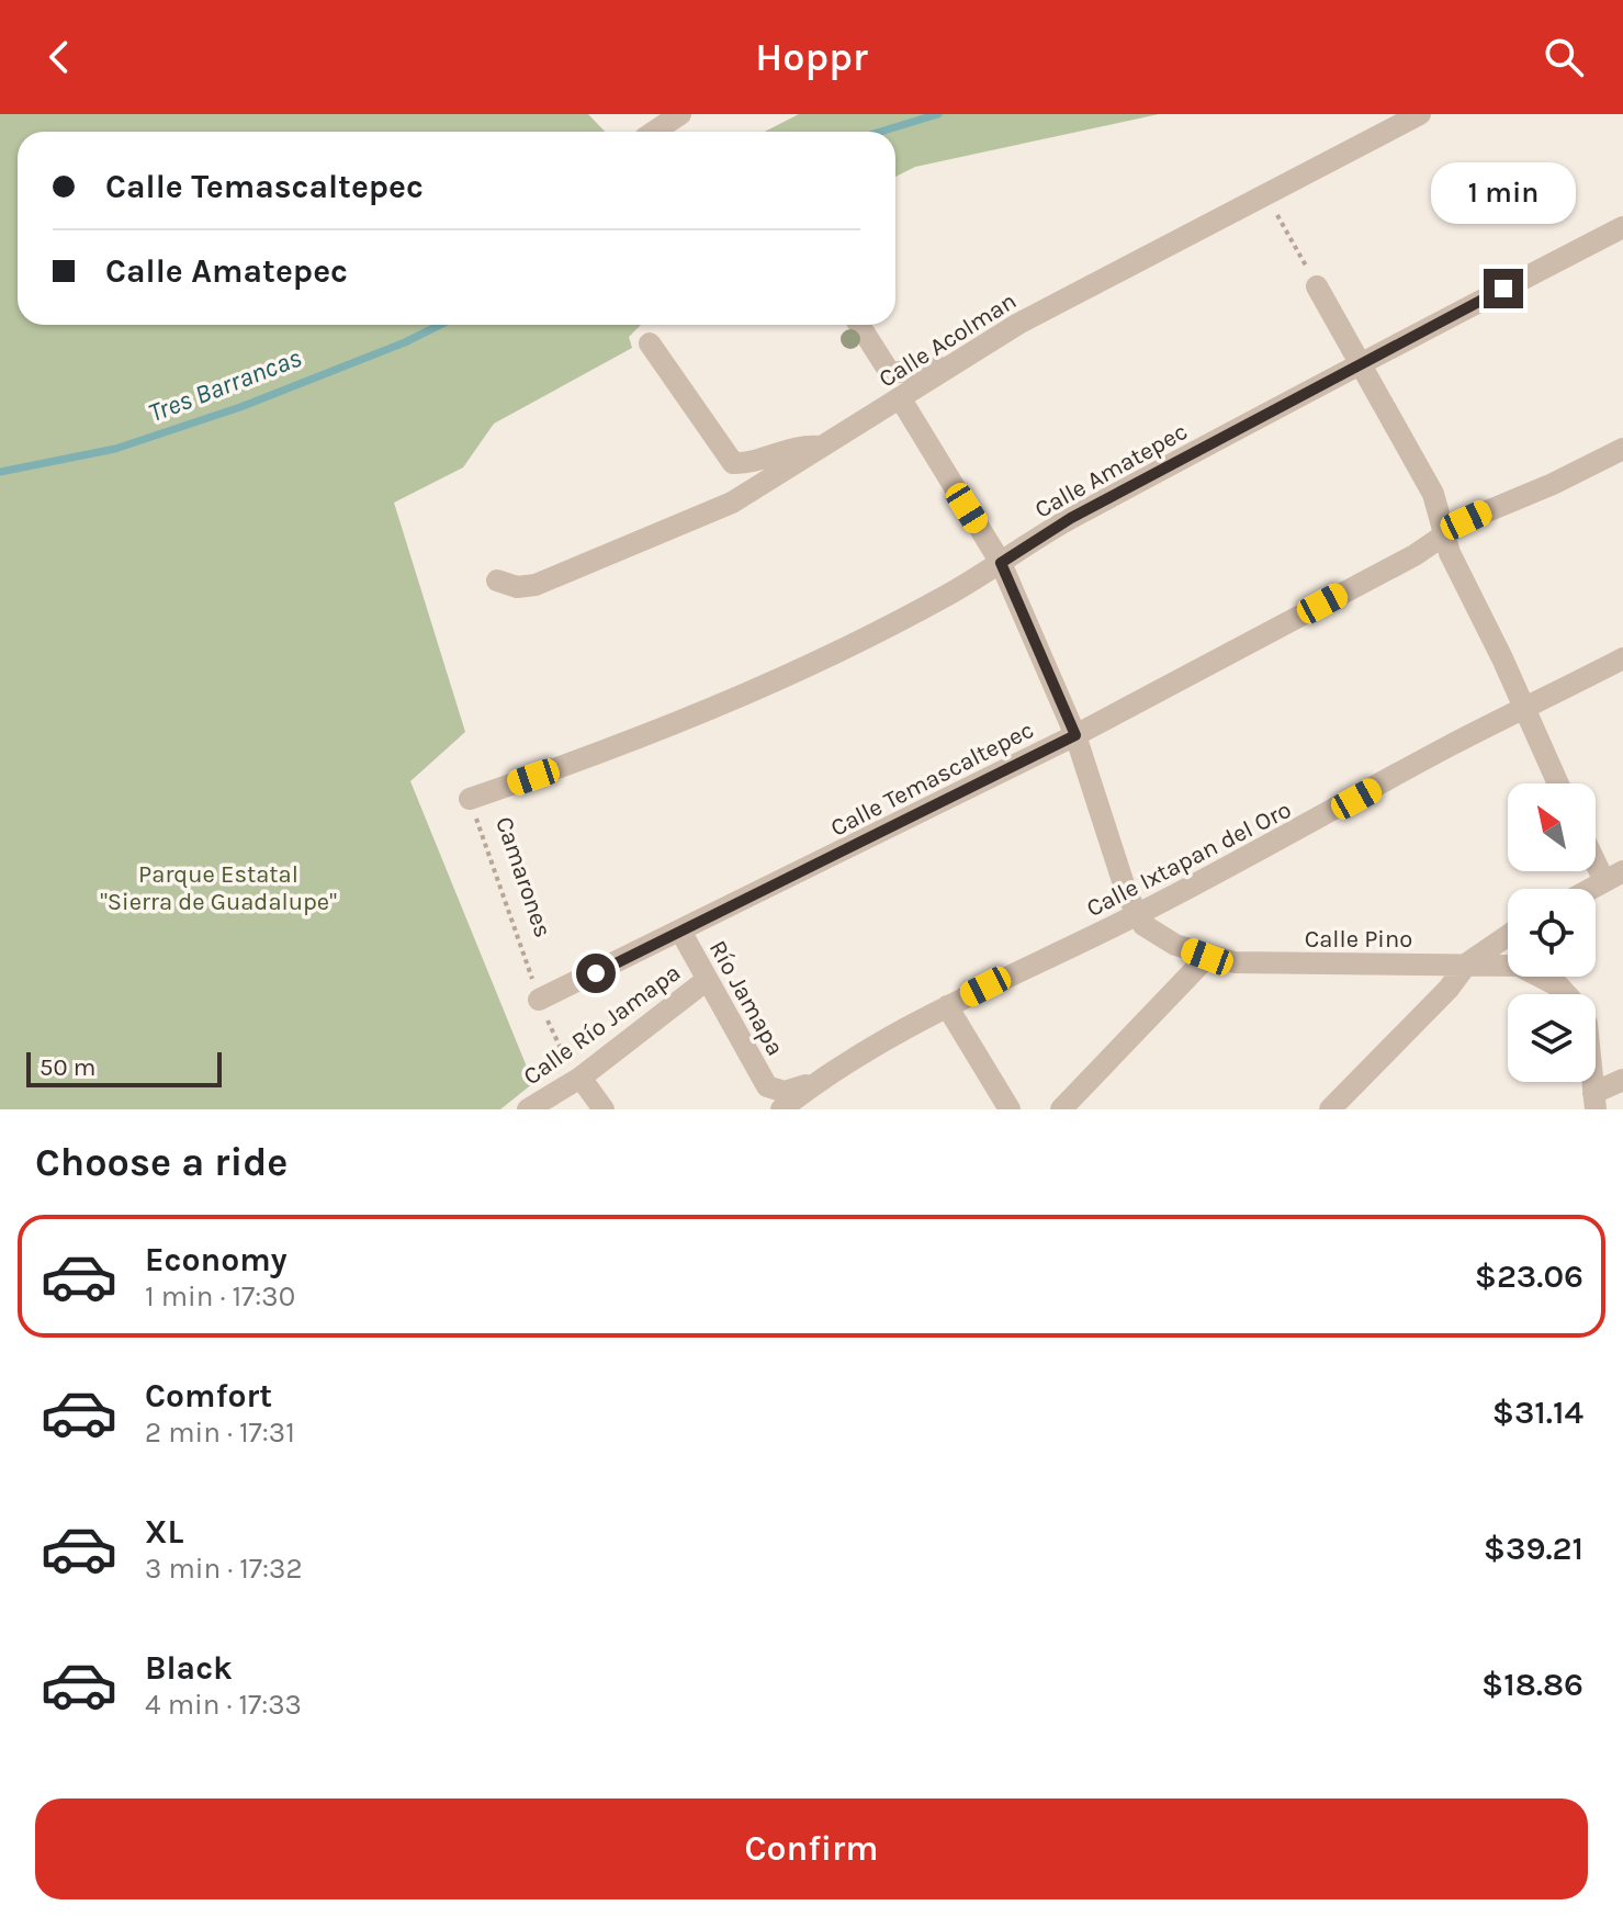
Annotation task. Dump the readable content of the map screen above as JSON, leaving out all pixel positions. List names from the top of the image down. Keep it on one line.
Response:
{"streets":{"street":["Calle Acolman","Calle Amatepec","Calle Temascaltepec","Calle Ixtapan del Oro","Calle Pino","Río Jamapa","Calle Río Jamapa"],"path":["Camarones"]},"crossings":[["Calle Amatepec","Camarones"],["Calle Temascaltepec","Camarones"],["Calle Temascaltepec","Río Jamapa"],["Calle Ixtapan del Oro","Calle Pino"],["Calle Ixtapan del Oro","Río Jamapa"],["Camarones","Calle Río Jamapa"],["Río Jamapa","Calle Río Jamapa"]],"water":["Tres Barrancas"],"parks":["Parque Estatal \"Sierra de Guadalupe\""],"scale_bar":"50 m","north":"top left","page":{"header":"Hoppr","banner":["Calle Temascaltepec","Calle Amatepec"],"bubble":"1 min","scale":"50 m","heading":"Choose a ride","list":[{"name":"Economy","note":"1 min · 17:30","value":"$23.06"},{"name":"Comfort","note":"2 min · 17:31","value":"$31.14"},{"name":"XL","note":"3 min · 17:32","value":"$39.21"},{"name":"Black","note":"4 min · 17:33","value":"$18.86"}],"buttons":"Confirm"}}
